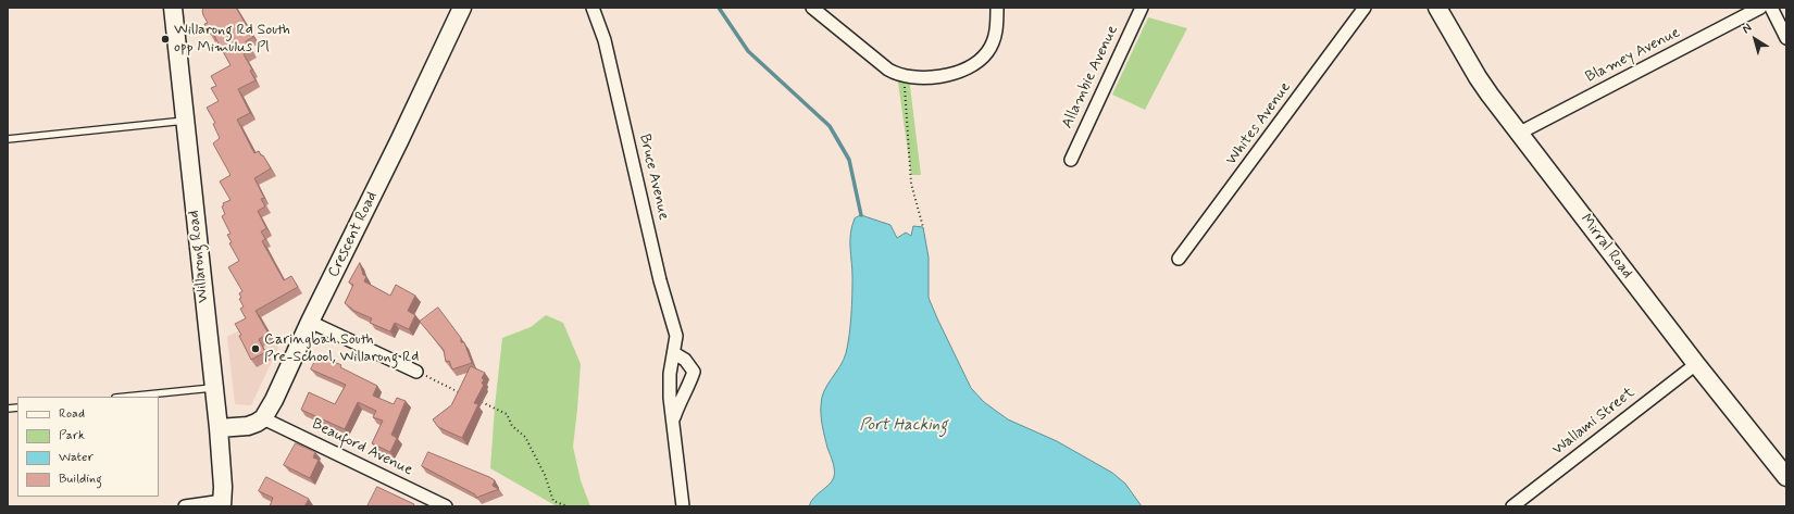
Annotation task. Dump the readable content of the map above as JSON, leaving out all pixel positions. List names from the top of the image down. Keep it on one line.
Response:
{"streets":{"street":["Blamey Avenue","Allambie Avenue","Whites Avenue","Bruce Avenue","Crescent Road","Mirral Road","Willarong Road","Wallami Street","Beauford Avenue"]},"crossings":[["Blamey Avenue","Mirral Road"],["Crescent Road","Beauford Avenue"],["Mirral Road","Wallami Street"]],"water":["Port Hacking"],"places":["Willarong Rd South opp Mimulus Pl","Caringbah South Pre-School, Willarong Rd"],"legend":["Road","Park","Water","Building"],"north":"top left"}
